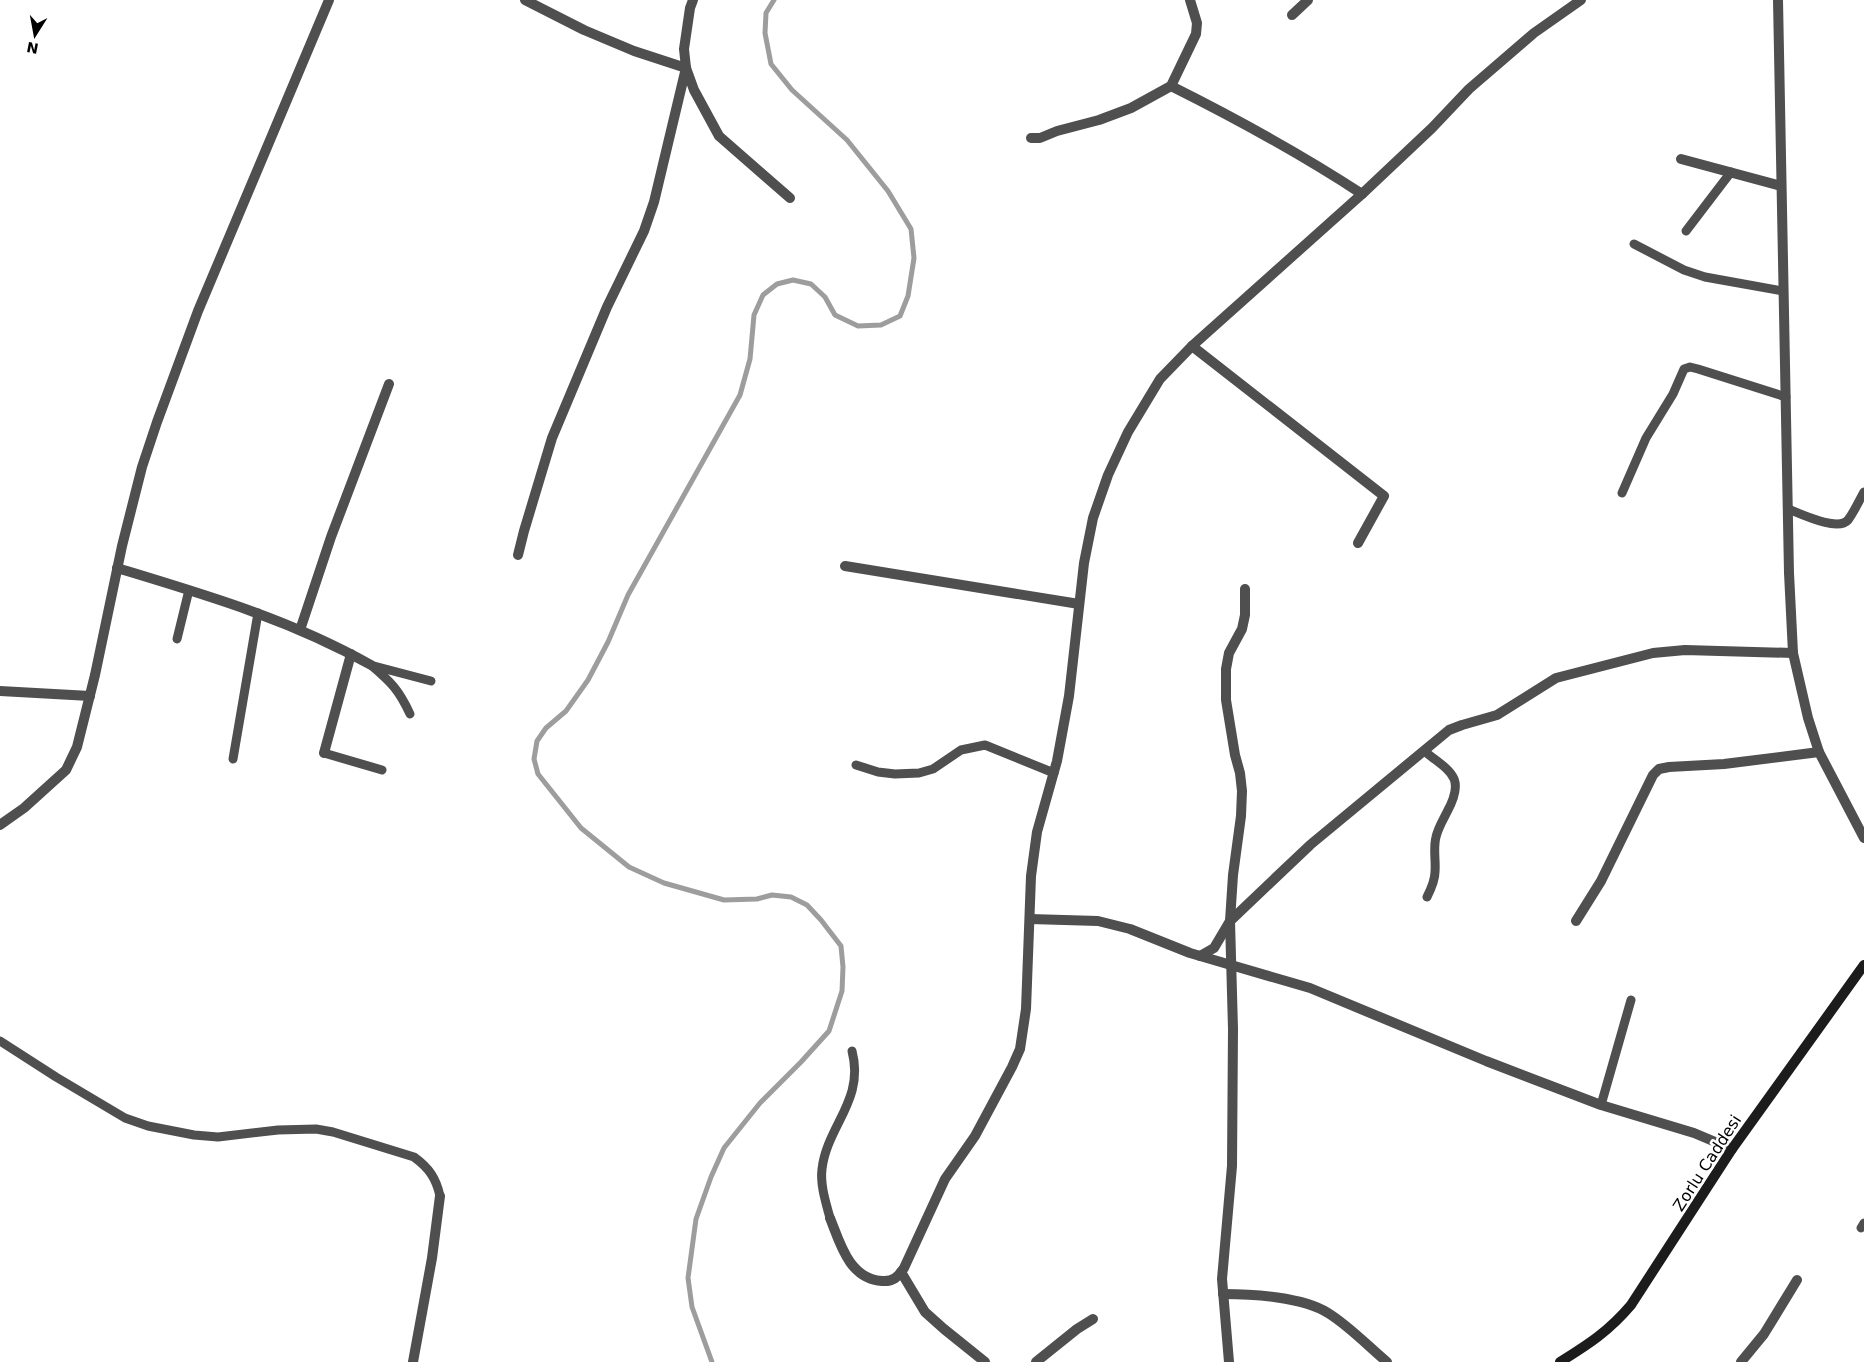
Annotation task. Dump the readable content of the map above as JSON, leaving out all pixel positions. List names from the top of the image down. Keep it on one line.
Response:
{"streets":{"street":["Zorlu Caddesi"]},"north":"bottom"}
